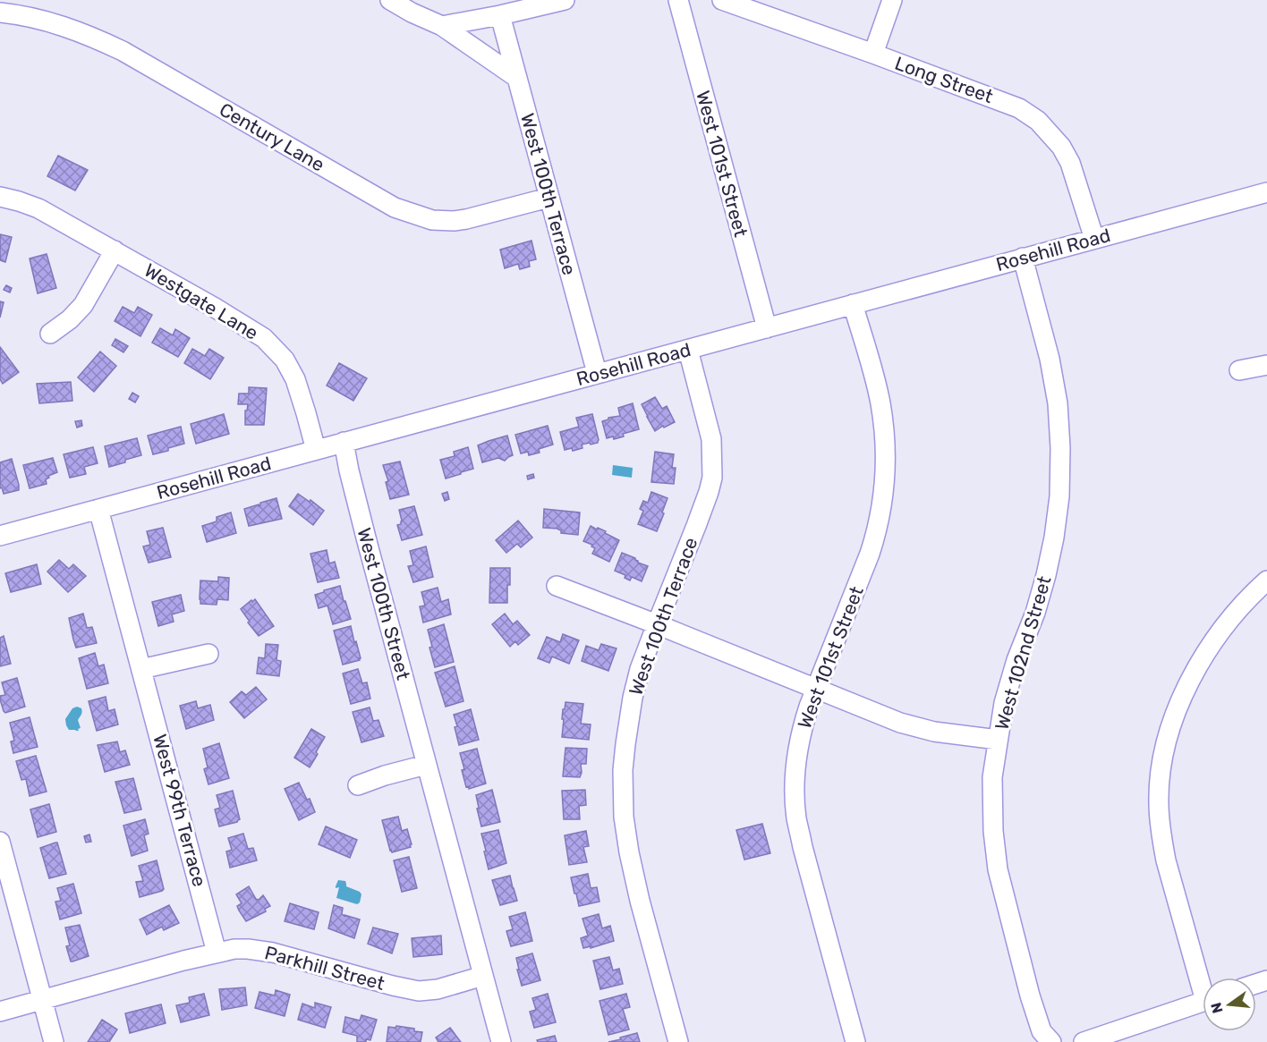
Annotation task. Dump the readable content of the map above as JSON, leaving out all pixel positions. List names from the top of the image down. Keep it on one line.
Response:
{"streets":{"street":["Long Street","Century Lane","West 101st Street","West 100th Terrace","Rosehill Road","Westgate Lane","West 100th Street","West 102nd Street","West 99th Terrace","Parkhill Street"]},"crossings":[["Long Street","Rosehill Road"],["Century Lane","West 100th Terrace"],["West 101st Street","Rosehill Road"],["West 100th Terrace","Rosehill Road"],["Rosehill Road","Westgate Lane"],["Rosehill Road","West 100th Street"],["Rosehill Road","West 102nd Street"],["Rosehill Road","West 99th Terrace"],["West 100th Street","Parkhill Street"],["West 99th Terrace","Parkhill Street"]],"north":"left"}
